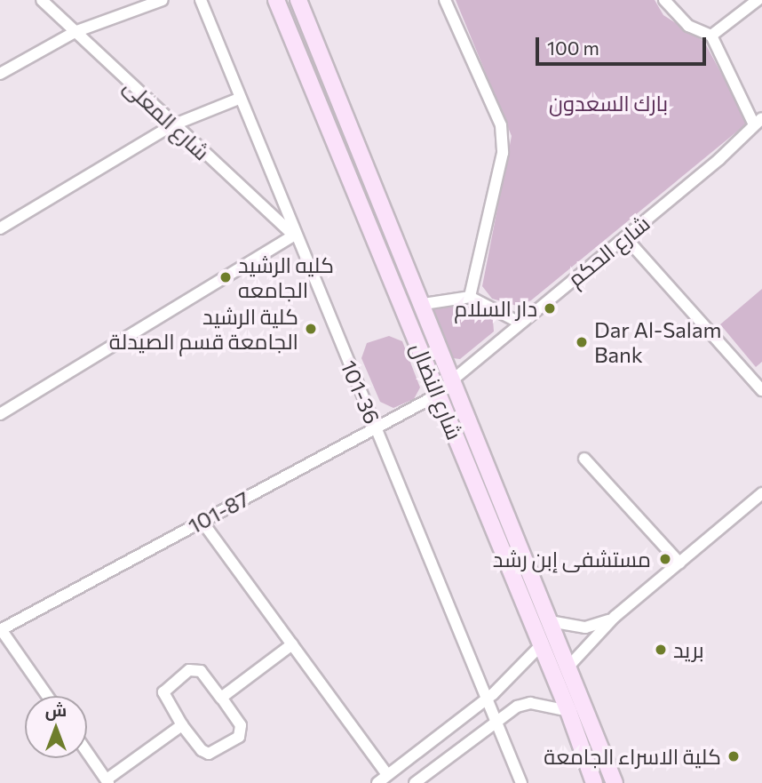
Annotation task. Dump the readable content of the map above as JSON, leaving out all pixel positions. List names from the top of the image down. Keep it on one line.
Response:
{"streets":{"main road":["شارع النضال"],"street":["شارع المعلى","شارع الحكم","101-36","101-87"]},"crossings":[["شارع المعلى","101-36"],["شارع الحكم","شارع النضال"],["شارع النضال","101-87"],["101-36","101-87"]],"parks":["بارك السعدون"],"places":["كليه الرشيد الجامعه","دار السلام","كلية الرشيد الجامعة قسم الصيدلة","Dar Al-Salam Bank","مستشفى إبن رشد","بريد","كلية الاسراء الجامعة"],"scale_bar":"100 m","north":"top"}
